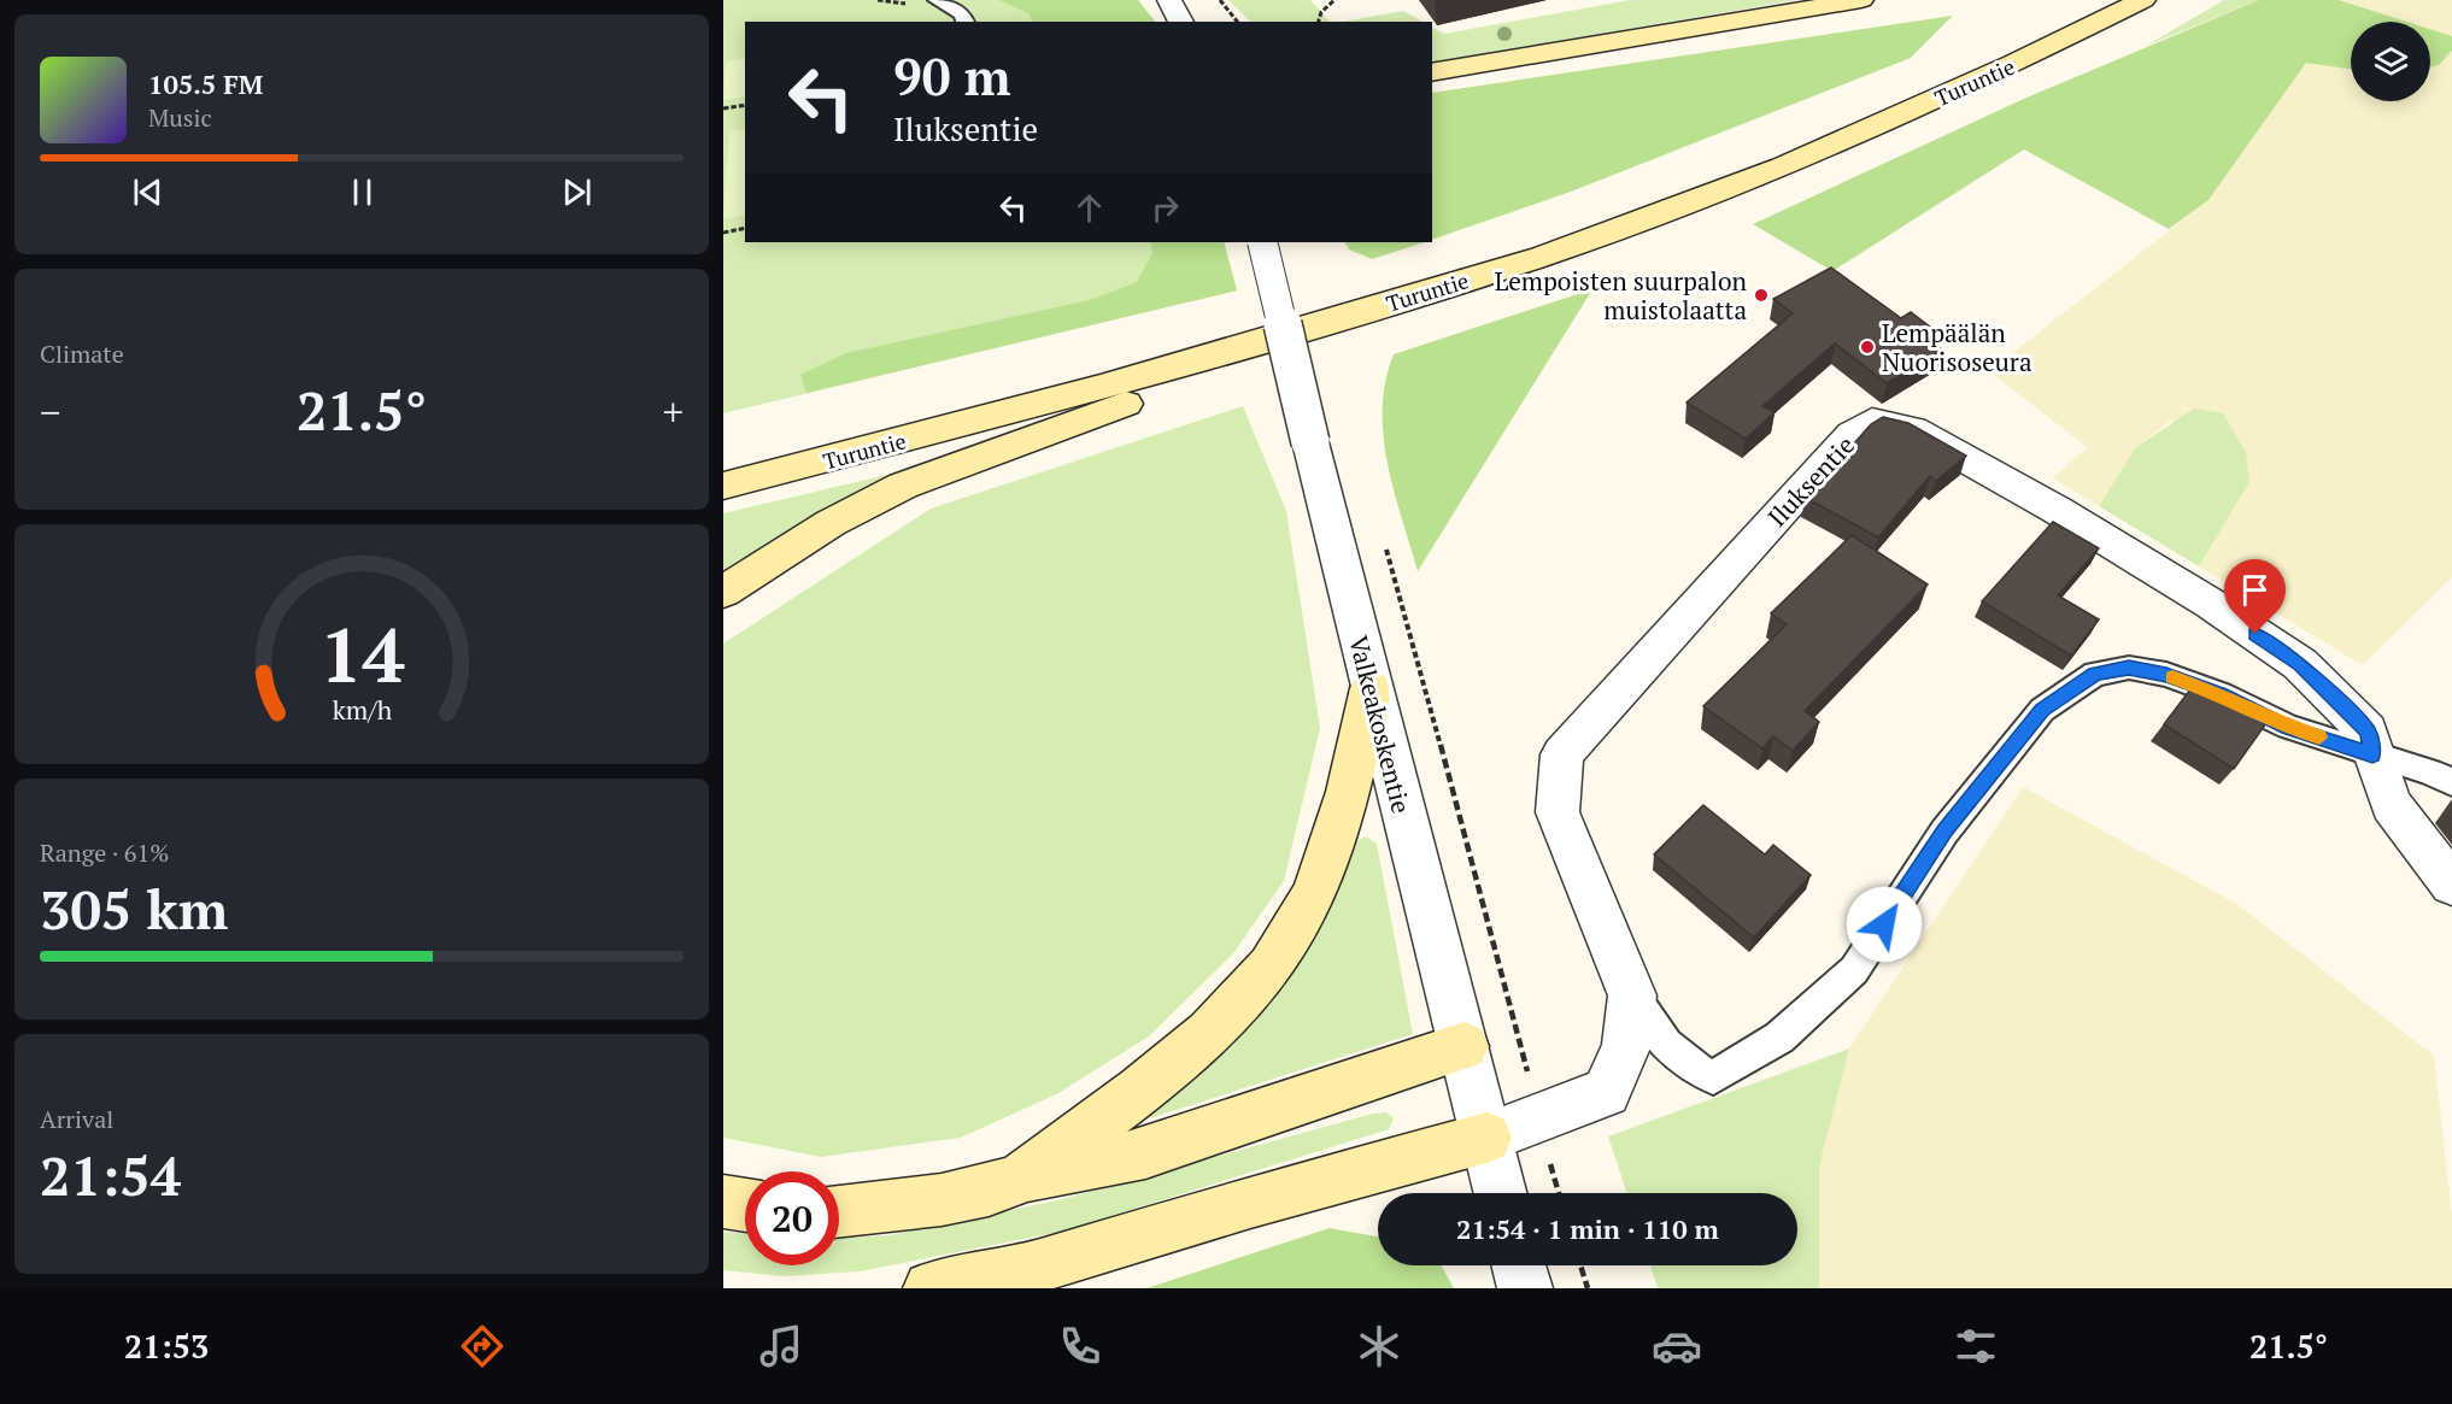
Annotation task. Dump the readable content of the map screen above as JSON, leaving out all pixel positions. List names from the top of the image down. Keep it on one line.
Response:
{"streets":{"main road":["Turuntie"],"street":["Iluksentie","Valkeakoskentie"]},"crossings":[["Iluksentie","Valkeakoskentie"]],"places":["Lempoisten suurpalon muistolaatta","Lempäälän Nuorisoseura"],"page":{"turn":["90 m","Iluksentie"],"song":["105.5 FM","Music"],"tile":["Climate",["Range · 61%","305 km"],["Arrival","21:54"]],"heat":["−","21.5°","+"],"limit":"20","trip":"21:54 · 1 min · 110 m","tabs":["21:53","21.5°"],"gauge":["14","km/h"]}}
